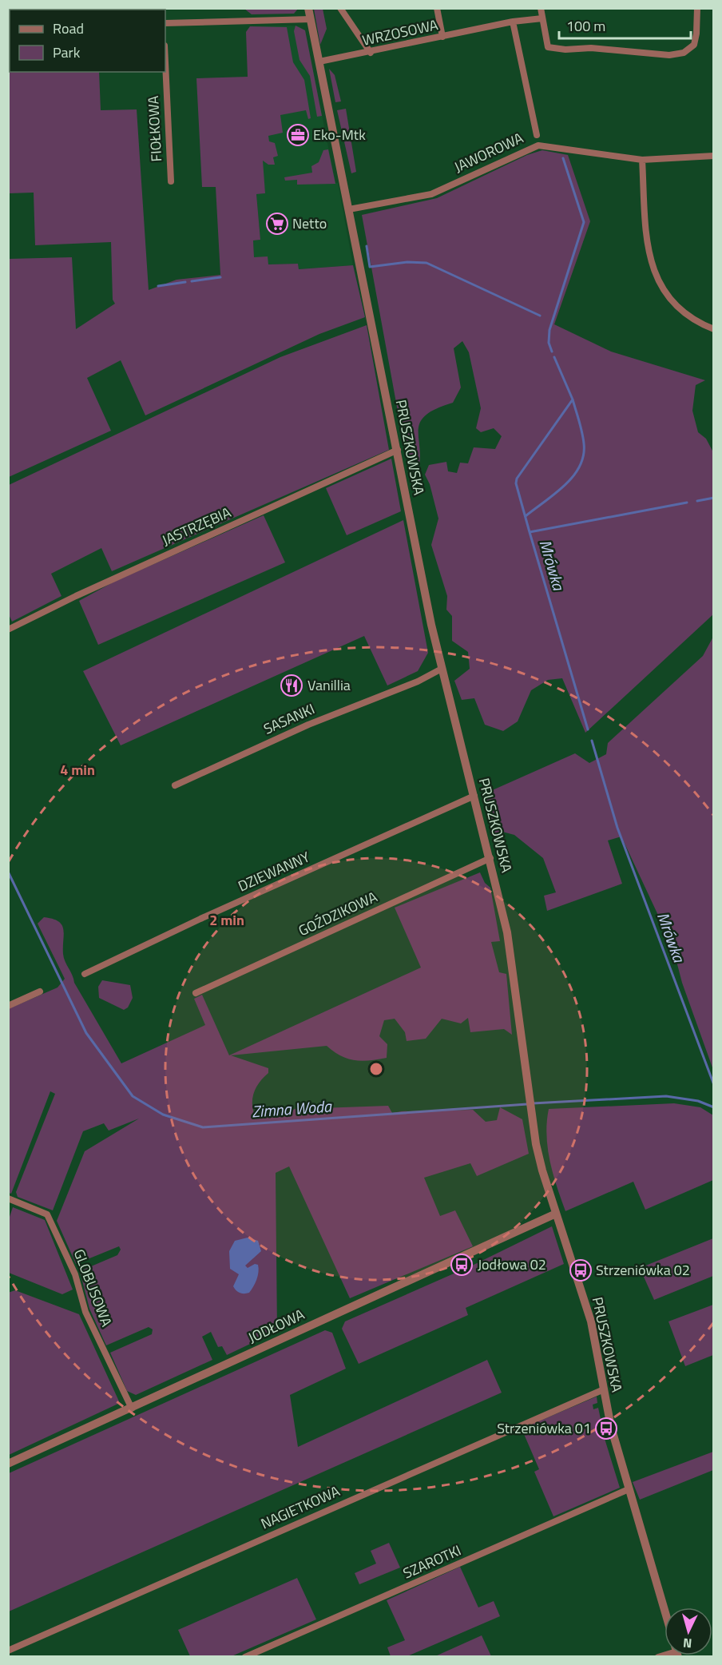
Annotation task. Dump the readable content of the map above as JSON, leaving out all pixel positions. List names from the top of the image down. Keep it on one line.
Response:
{"streets":{"street":["WRZOSOWA","FIOŁKOWA","JAWOROWA","PRUSZKOWSKA","JASTRZĘBIA","SASANKI","DZIEWANNY","GOŹDZIKOWA","GLOBUSOWA","JODŁOWA","NAGIETKOWA","SZAROTKI"]},"crossings":[["WRZOSOWA","JAWOROWA"],["WRZOSOWA","PRUSZKOWSKA"],["JAWOROWA","PRUSZKOWSKA"],["PRUSZKOWSKA","JASTRZĘBIA"],["PRUSZKOWSKA","SASANKI"],["PRUSZKOWSKA","DZIEWANNY"],["PRUSZKOWSKA","GOŹDZIKOWA"],["PRUSZKOWSKA","JODŁOWA"],["PRUSZKOWSKA","NAGIETKOWA"],["PRUSZKOWSKA","SZAROTKI"],["GLOBUSOWA","JODŁOWA"]],"water":["Mrówka","Zimna Woda"],"places":{"office":["Eko-Mtk"],"supermarket":["Netto"],"restaurant":["Vanillia"],"bus stop":["Jodłowa 02","Strzeniówka 02","Strzeniówka 01"]},"legend":["Road","Park"],"scale_bar":"100 m","north":"bottom","rings":["4 min","2 min"]}
